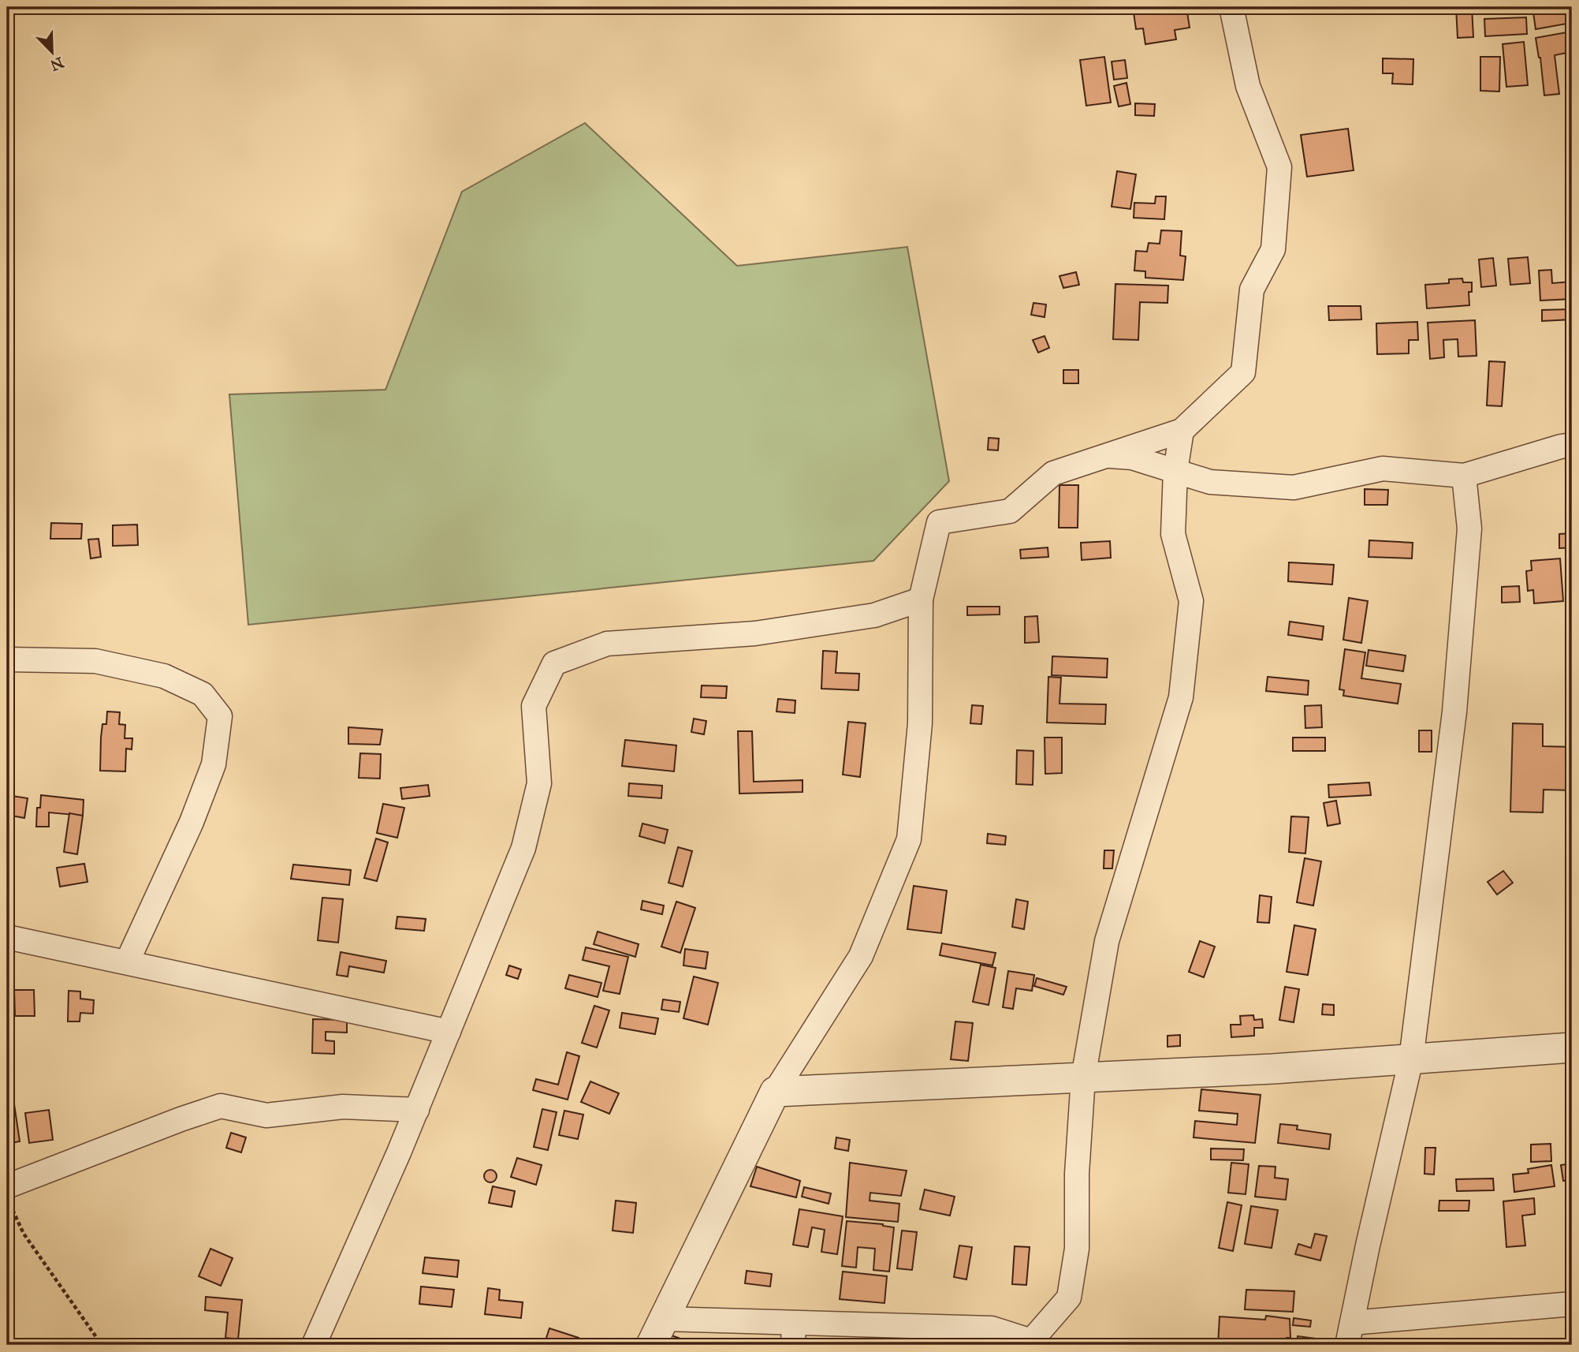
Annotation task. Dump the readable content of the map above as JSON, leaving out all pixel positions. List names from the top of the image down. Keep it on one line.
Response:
{"north":"bottom right"}
